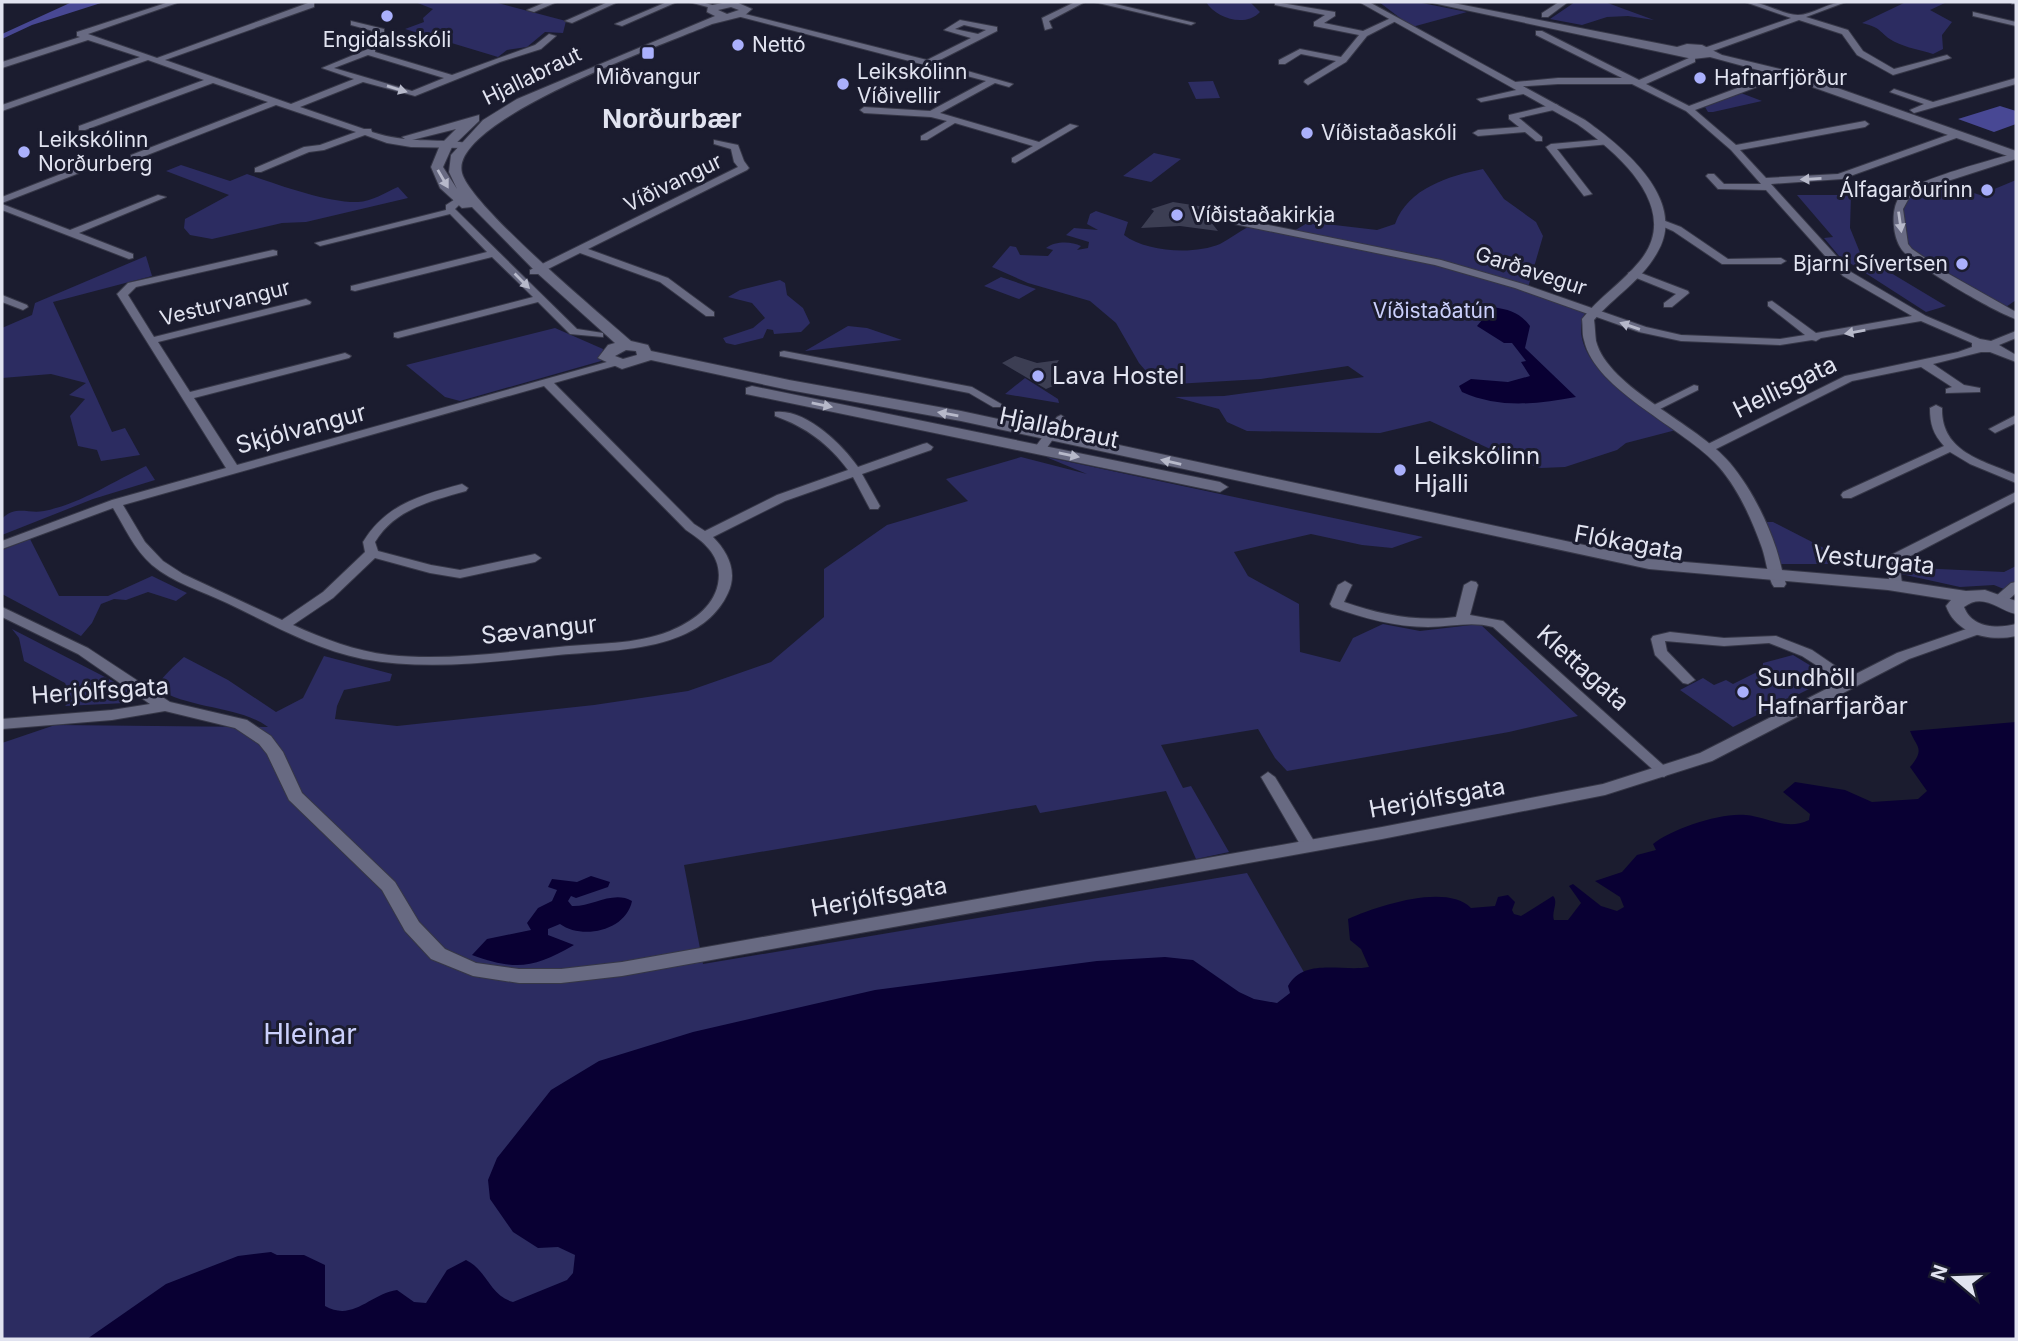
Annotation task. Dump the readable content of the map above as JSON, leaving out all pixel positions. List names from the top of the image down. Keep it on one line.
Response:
{"streets":{"main road":["Hjallabraut","Flókagata","Vesturgata"],"street":["Víðivangur","Garðavegur","Vesturvangur","Hellisgata","Skjólvangur","Sævangur","Klettagata","Herjólfsgata"]},"crossings":[["Hjallabraut","Skjólvangur"],["Hjallabraut","Flókagata"],["Vesturvangur","Skjólvangur"],["Skjólvangur","Sævangur"],["Flókagata","Vesturgata"],["Klettagata","Herjólfsgata"]],"districts":["Norðurbær"],"parks":["Víðistaðatún","Hleinar"],"places":{"other":["Engidalsskóli","Nettó","Hafnarfjörður","Leikskólinn Víðivellir","Víðistaðaskóli","Leikskólinn Norðurberg","Álfagarðurinn","Víðistaðakirkja","Bjarni Sívertsen","Lava Hostel","Leikskólinn Hjalli","Sundhöll Hafnarfjarðar"],"transit":["Miðvangur"]},"north":"left"}
